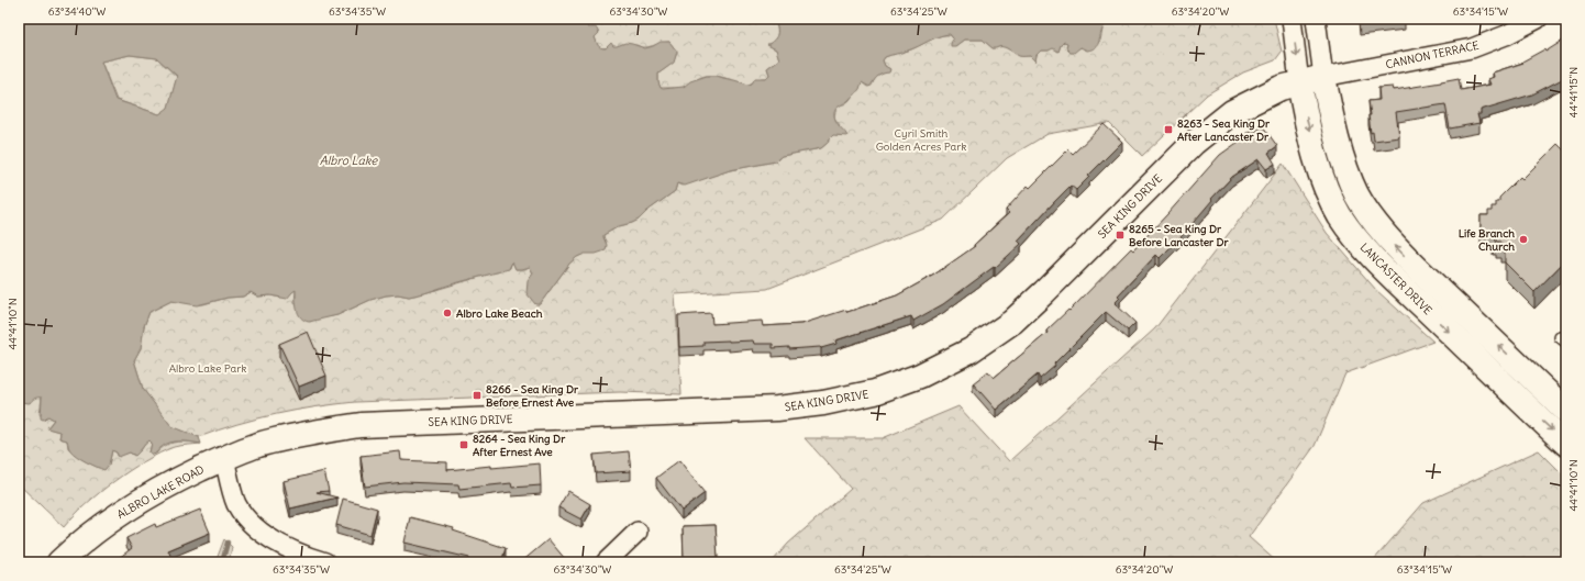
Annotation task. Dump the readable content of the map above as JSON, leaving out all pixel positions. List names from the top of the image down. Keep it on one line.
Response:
{"streets":{"street":["CANNON TERRACE","SEA KING DRIVE","LANCASTER DRIVE","ALBRO LAKE ROAD"]},"crossings":[["CANNON TERRACE","SEA KING DRIVE"],["CANNON TERRACE","LANCASTER DRIVE"],["SEA KING DRIVE","LANCASTER DRIVE"],["SEA KING DRIVE","ALBRO LAKE ROAD"]],"water":["Albro Lake"],"parks":["Cyril Smith Golden Acres Park","Albro Lake Park"],"places":{"transit":["8263 - Sea King Dr After Lancaster Dr","8265 - Sea King Dr Before Lancaster Dr","8266 - Sea King Dr Before Ernest Ave","8264 - Sea King Dr After Ernest Ave"],"other":["Life Branch Church","Albro Lake Beach"]},"coordinates":["63°34'40\"W","63°34'35\"W","63°34'30\"W","63°34'25\"W","63°34'20\"W","63°34'15\"W","44°41'15\"N","44°41'10\"N"]}
